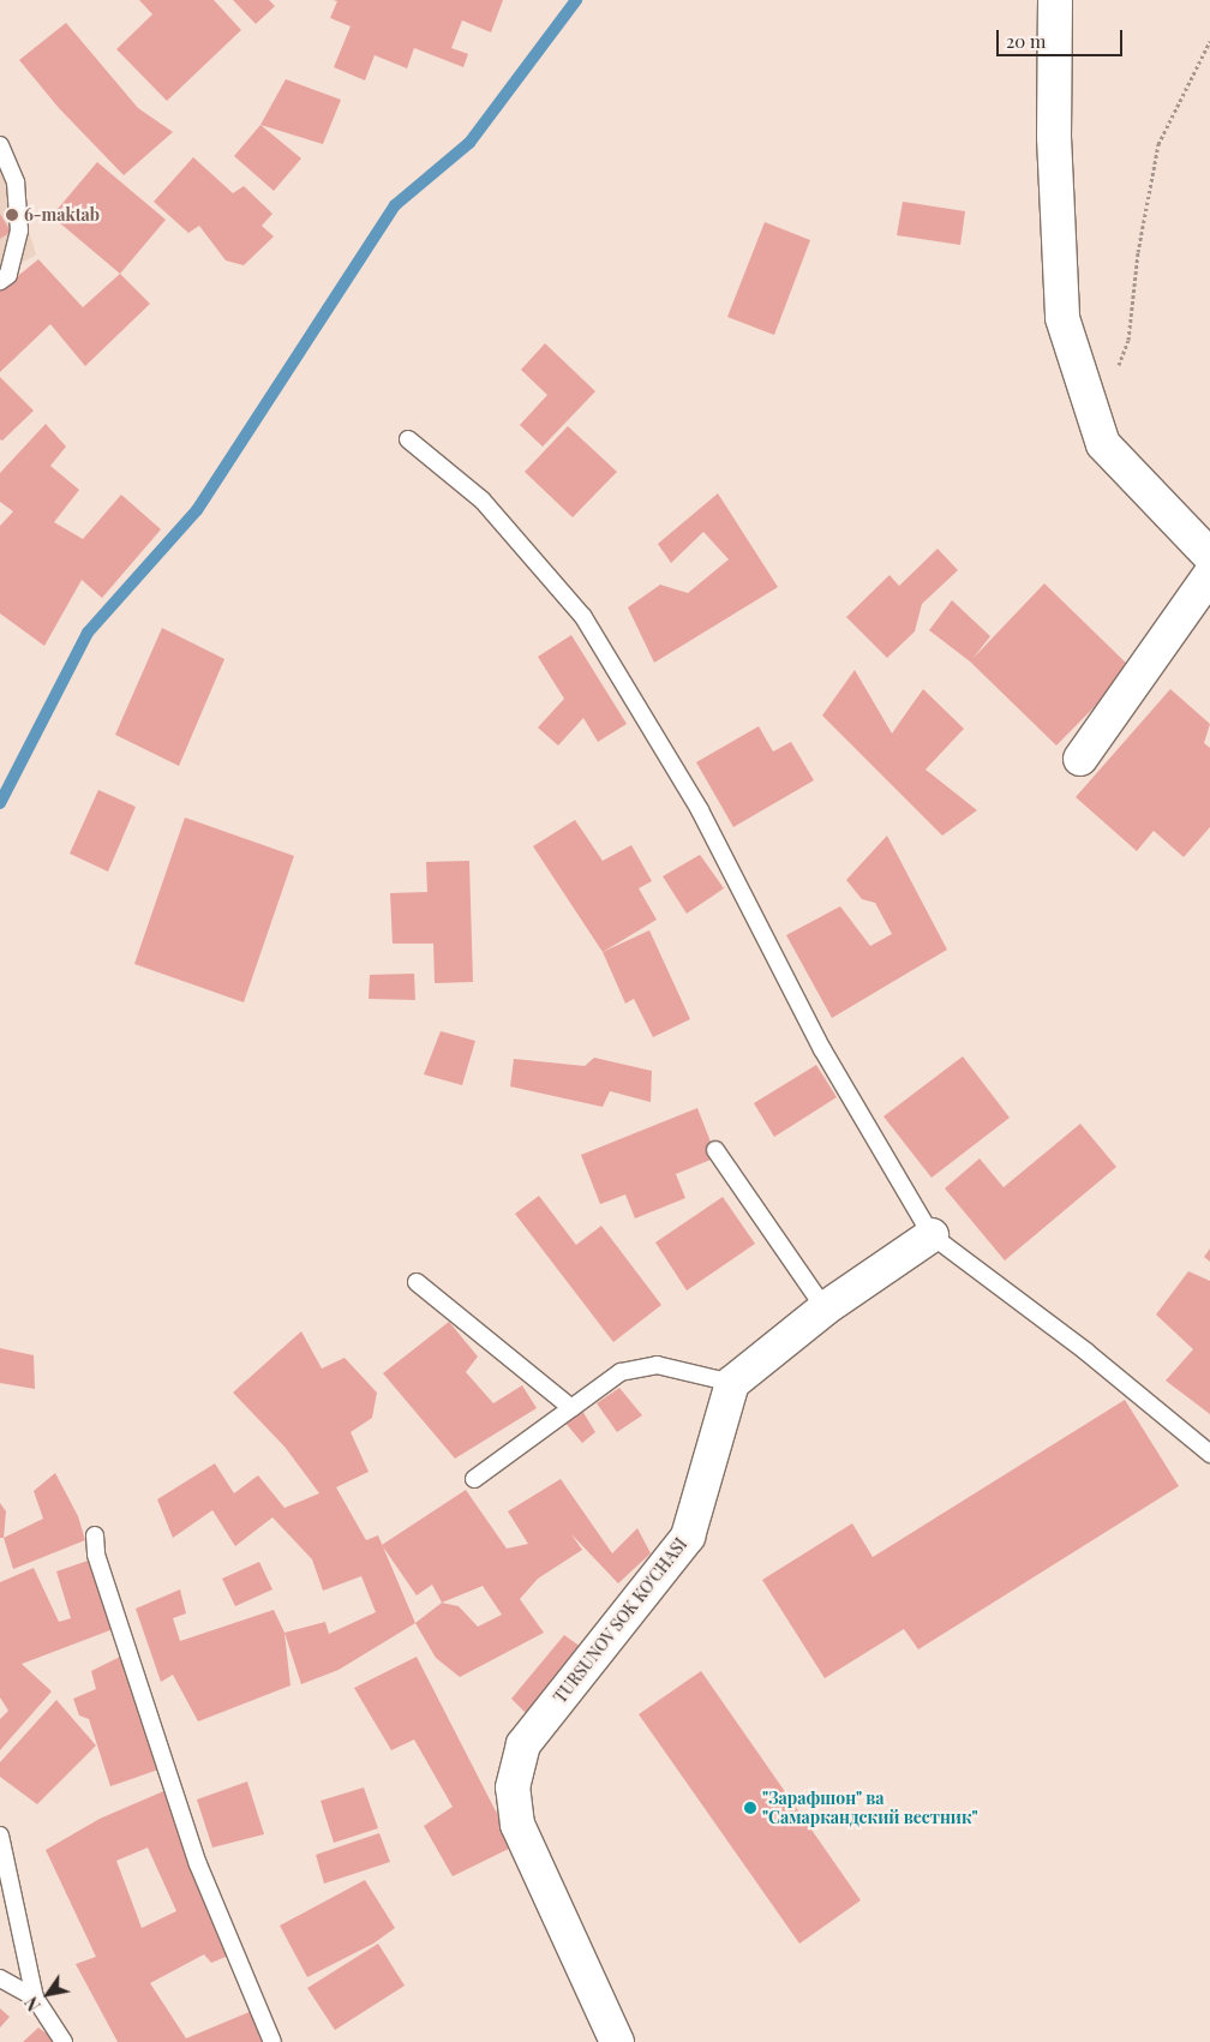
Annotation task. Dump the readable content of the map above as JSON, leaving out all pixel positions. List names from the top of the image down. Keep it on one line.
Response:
{"streets":{"street":["TURSUNOV SOK KO'CHASI"]},"places":["6-maktab","\"Зарафшон\" ва \"Самаркандский вестник\""],"scale_bar":"20 m","north":"bottom left"}
